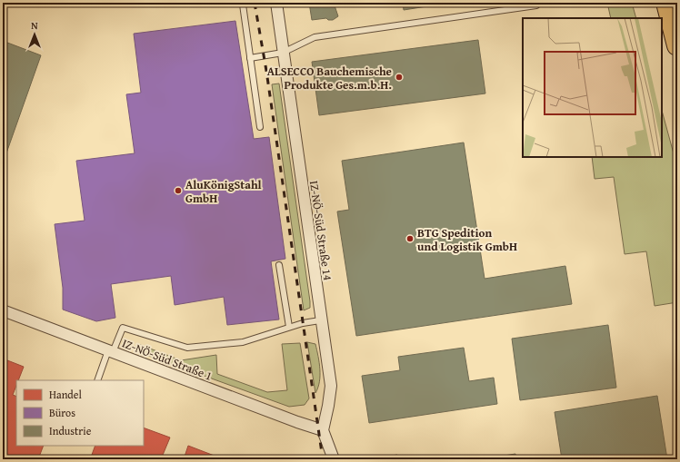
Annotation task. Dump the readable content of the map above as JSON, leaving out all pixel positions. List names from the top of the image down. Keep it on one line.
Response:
{"streets":{"street":["IZ-NÖ-Süd Straße 14","IZ-NÖ-Süd Straße 1"]},"crossings":[["IZ-NÖ-Süd Straße 14","IZ-NÖ-Süd Straße 1"]],"places":["ALSECCO Bauchemische Produkte Ges.m.b.H.","AluKönigStahl GmbH","BTG Spedition und Logistik GmbH"],"legend":["Handel","Büros","Industrie"],"north":"top"}
